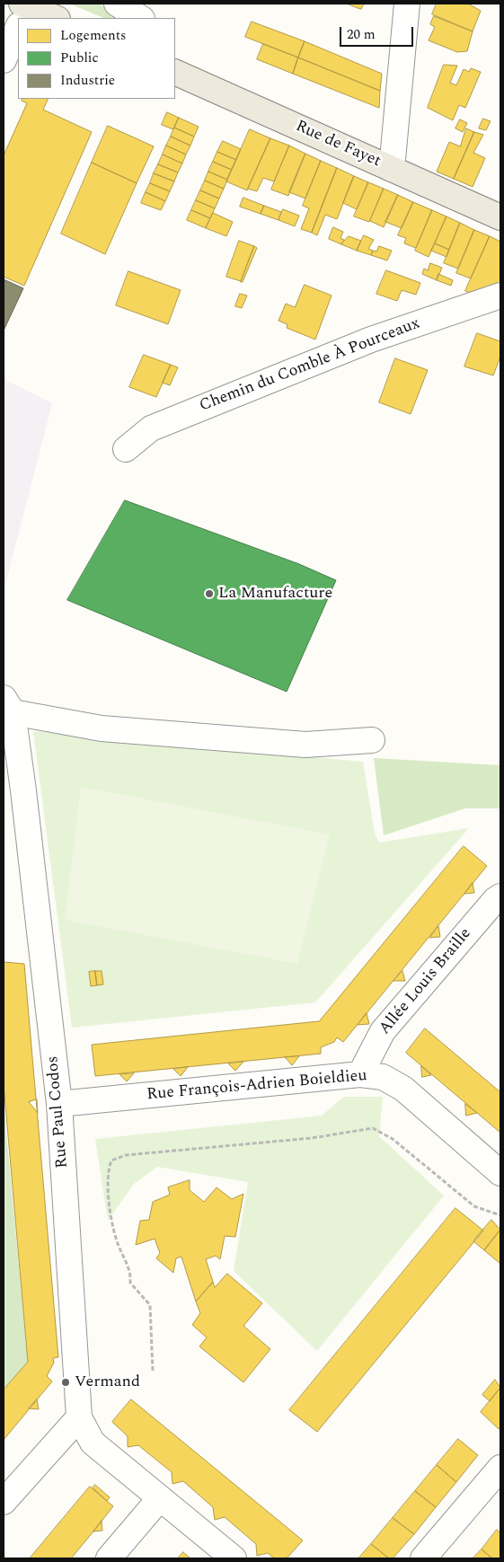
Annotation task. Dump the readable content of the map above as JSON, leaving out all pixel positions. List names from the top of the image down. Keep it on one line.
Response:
{"streets":{"main road":["Rue de Fayet"],"street":["Chemin du Comble À Pourceaux","Allée Louis Braille","Rue François-Adrien Boieldieu","Rue Paul Codos"]},"crossings":[["Allée Louis Braille","Rue François-Adrien Boieldieu"],["Rue François-Adrien Boieldieu","Rue Paul Codos"]],"places":["La Manufacture","Vermand"],"legend":["Logements","Public","Industrie"],"scale_bar":"20 m"}
